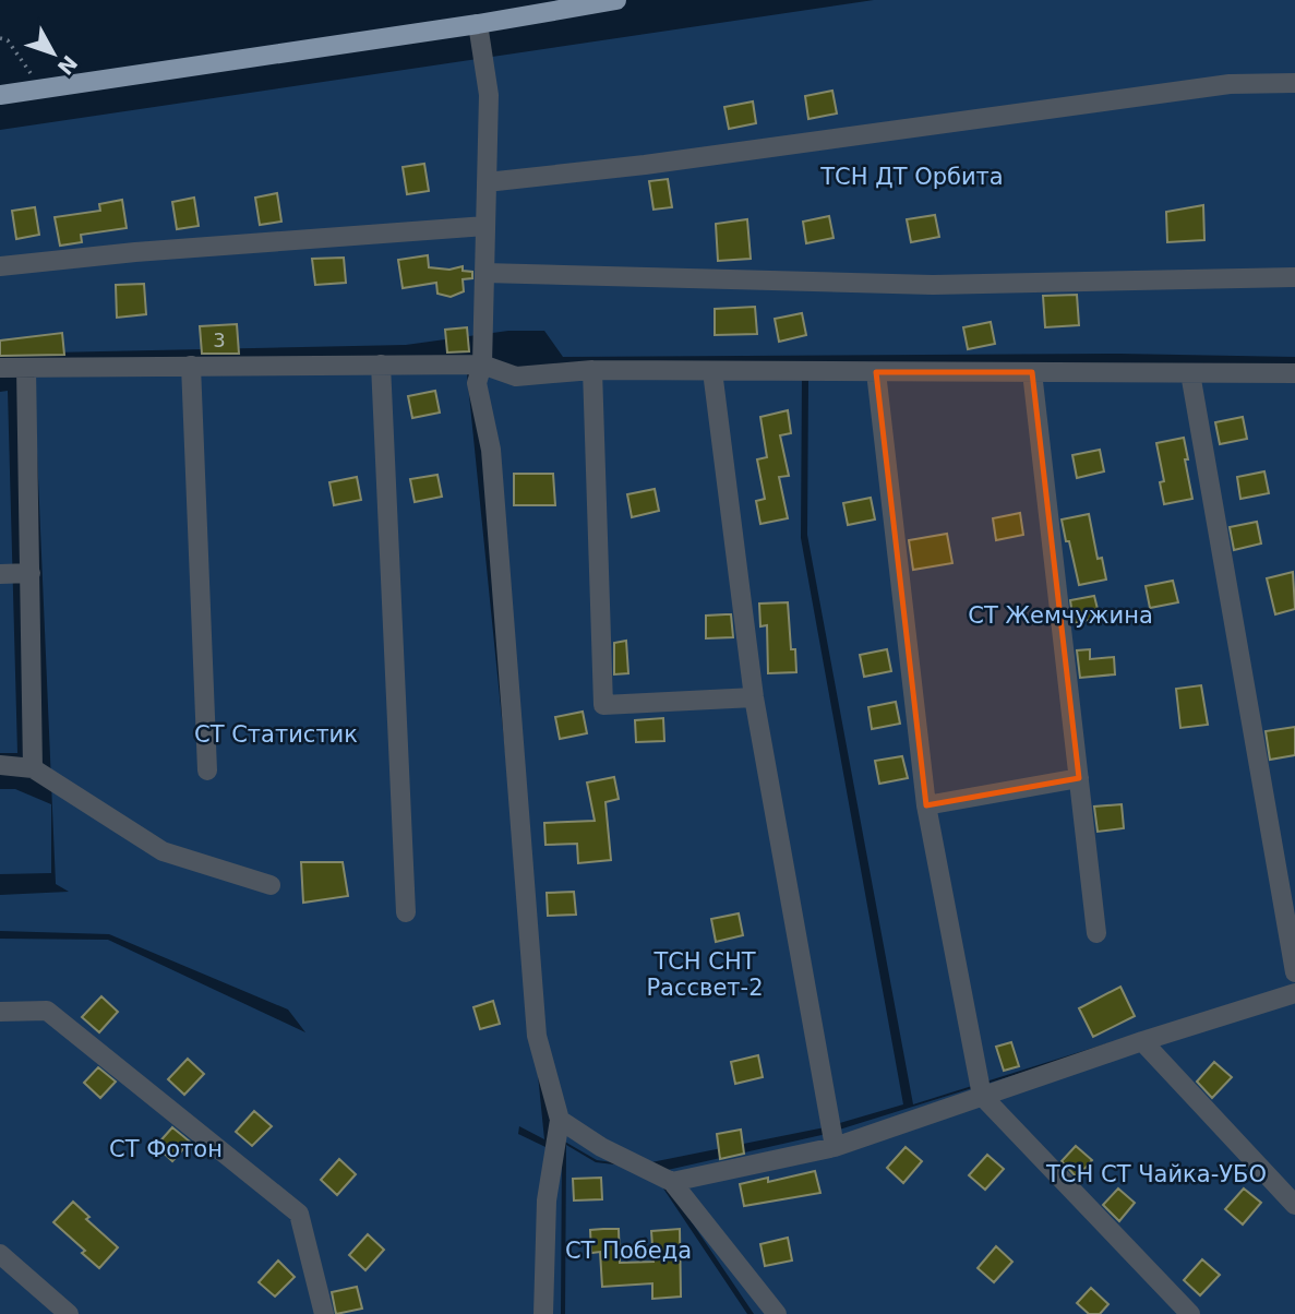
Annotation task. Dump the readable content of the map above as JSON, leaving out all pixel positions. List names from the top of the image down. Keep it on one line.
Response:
{"parks":["ТСН ДТ Орбита","СТ Жемчужина","СТ Статистик","ТСН СНТ Рассвет-2","СТ Фотон","ТСН СТ Чайка-УБО","СТ Победа"],"house_numbers":["3"],"north":"bottom right"}
